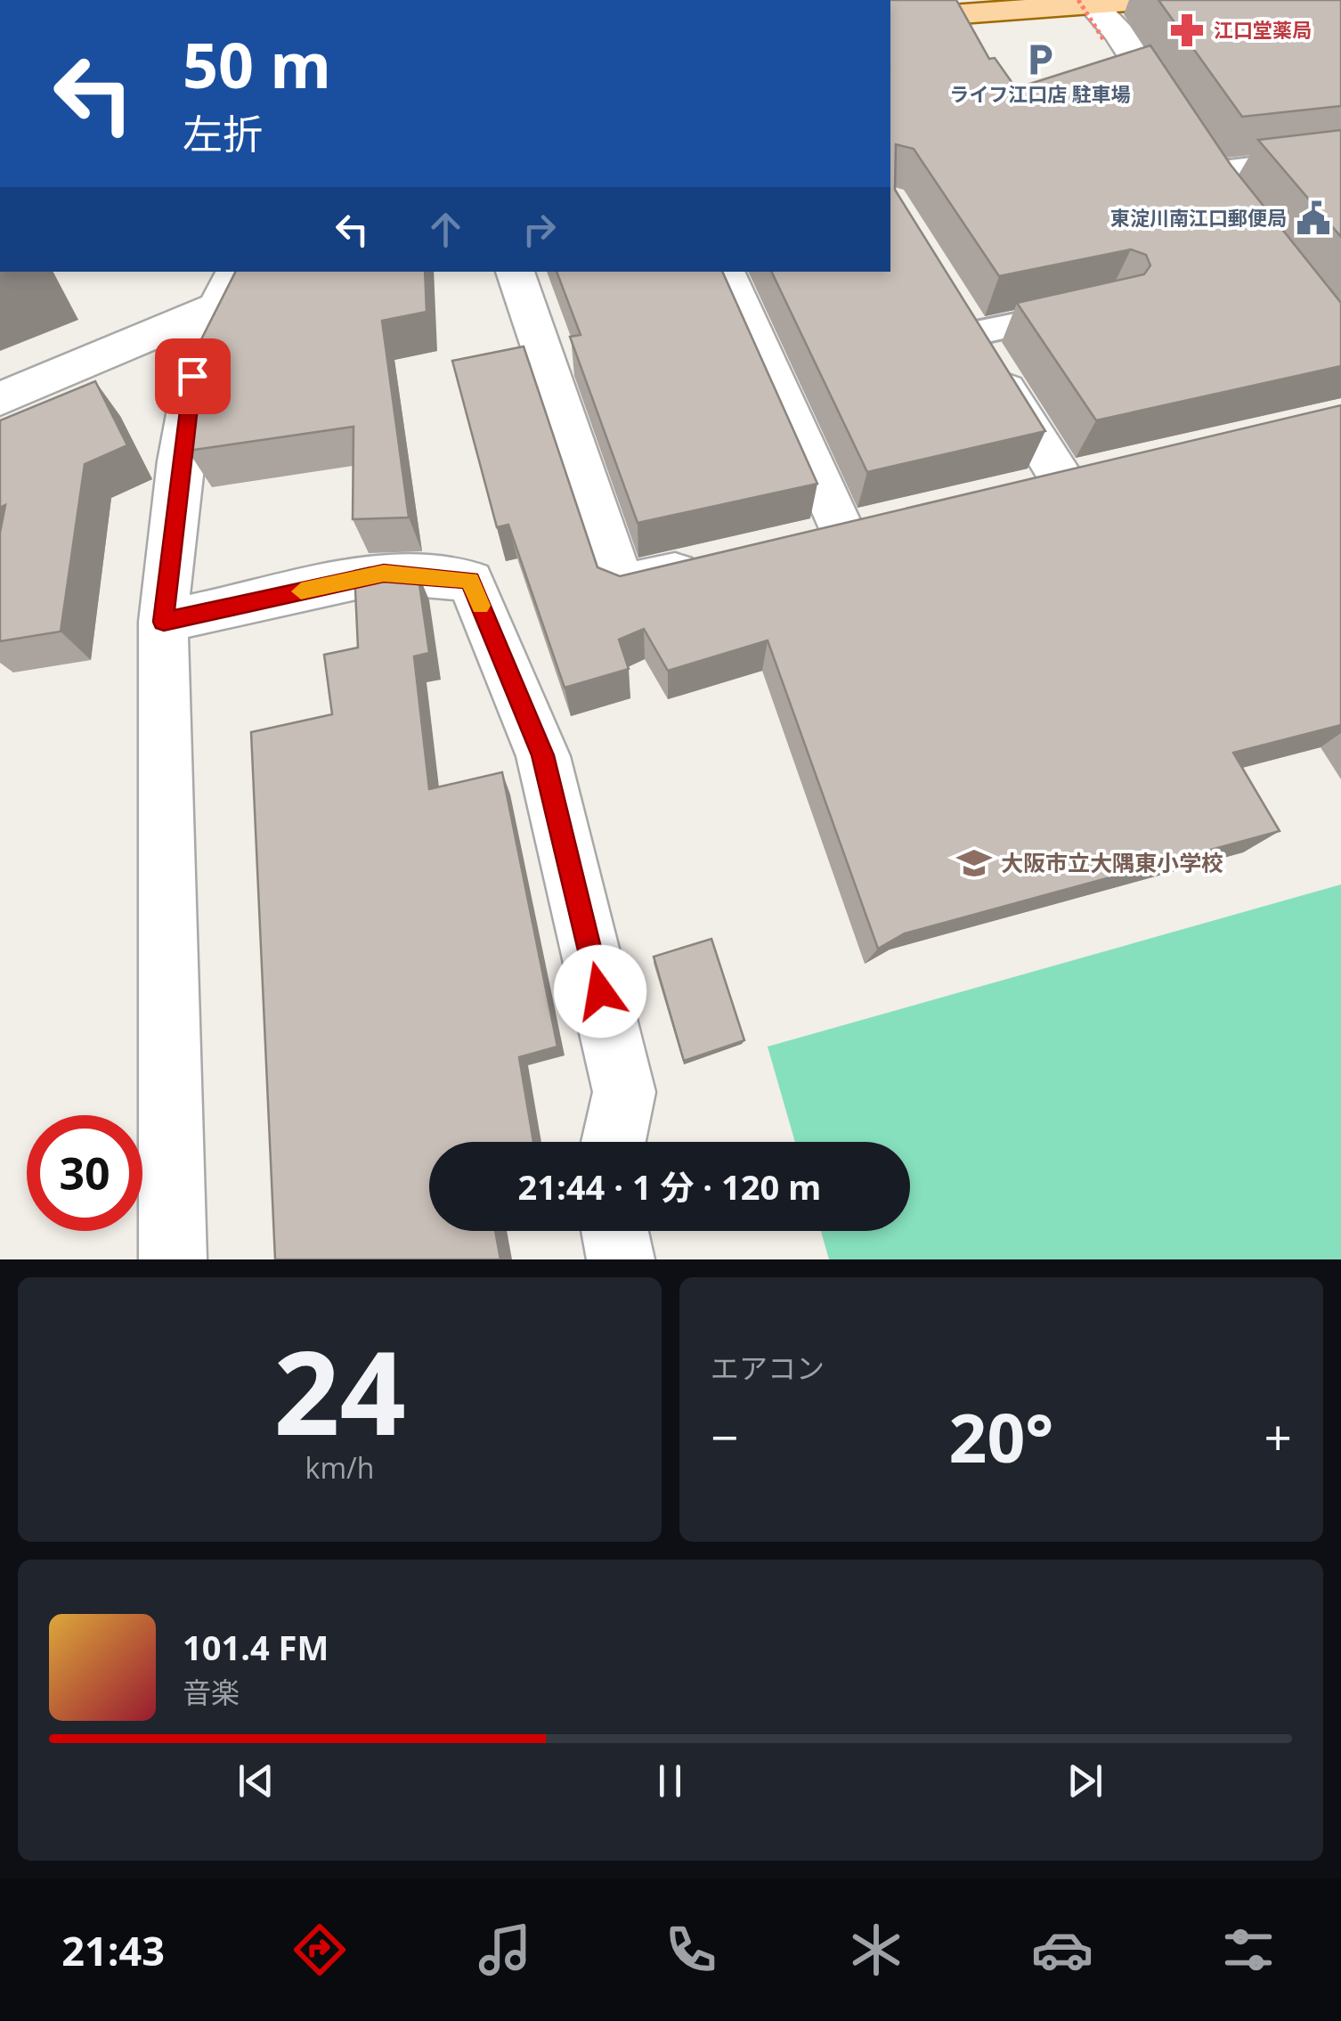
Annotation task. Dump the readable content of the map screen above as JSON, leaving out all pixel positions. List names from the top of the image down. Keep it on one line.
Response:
{"places":{"pharmacy":["江口堂薬局"],"parking":["ライフ江口店 駐車場"],"public building":["東淀川南江口郵便局"],"school or university":["大阪市立大隅東小学校"]},"page":{"turn":["50 m","左折"],"limit":"30","trip":"21:44 · 1 分 · 120 m","tile":[["24","km/h"],"エアコン"],"heat":["−","20°","+"],"song":["101.4 FM","音楽"],"tabs":"21:43"}}
